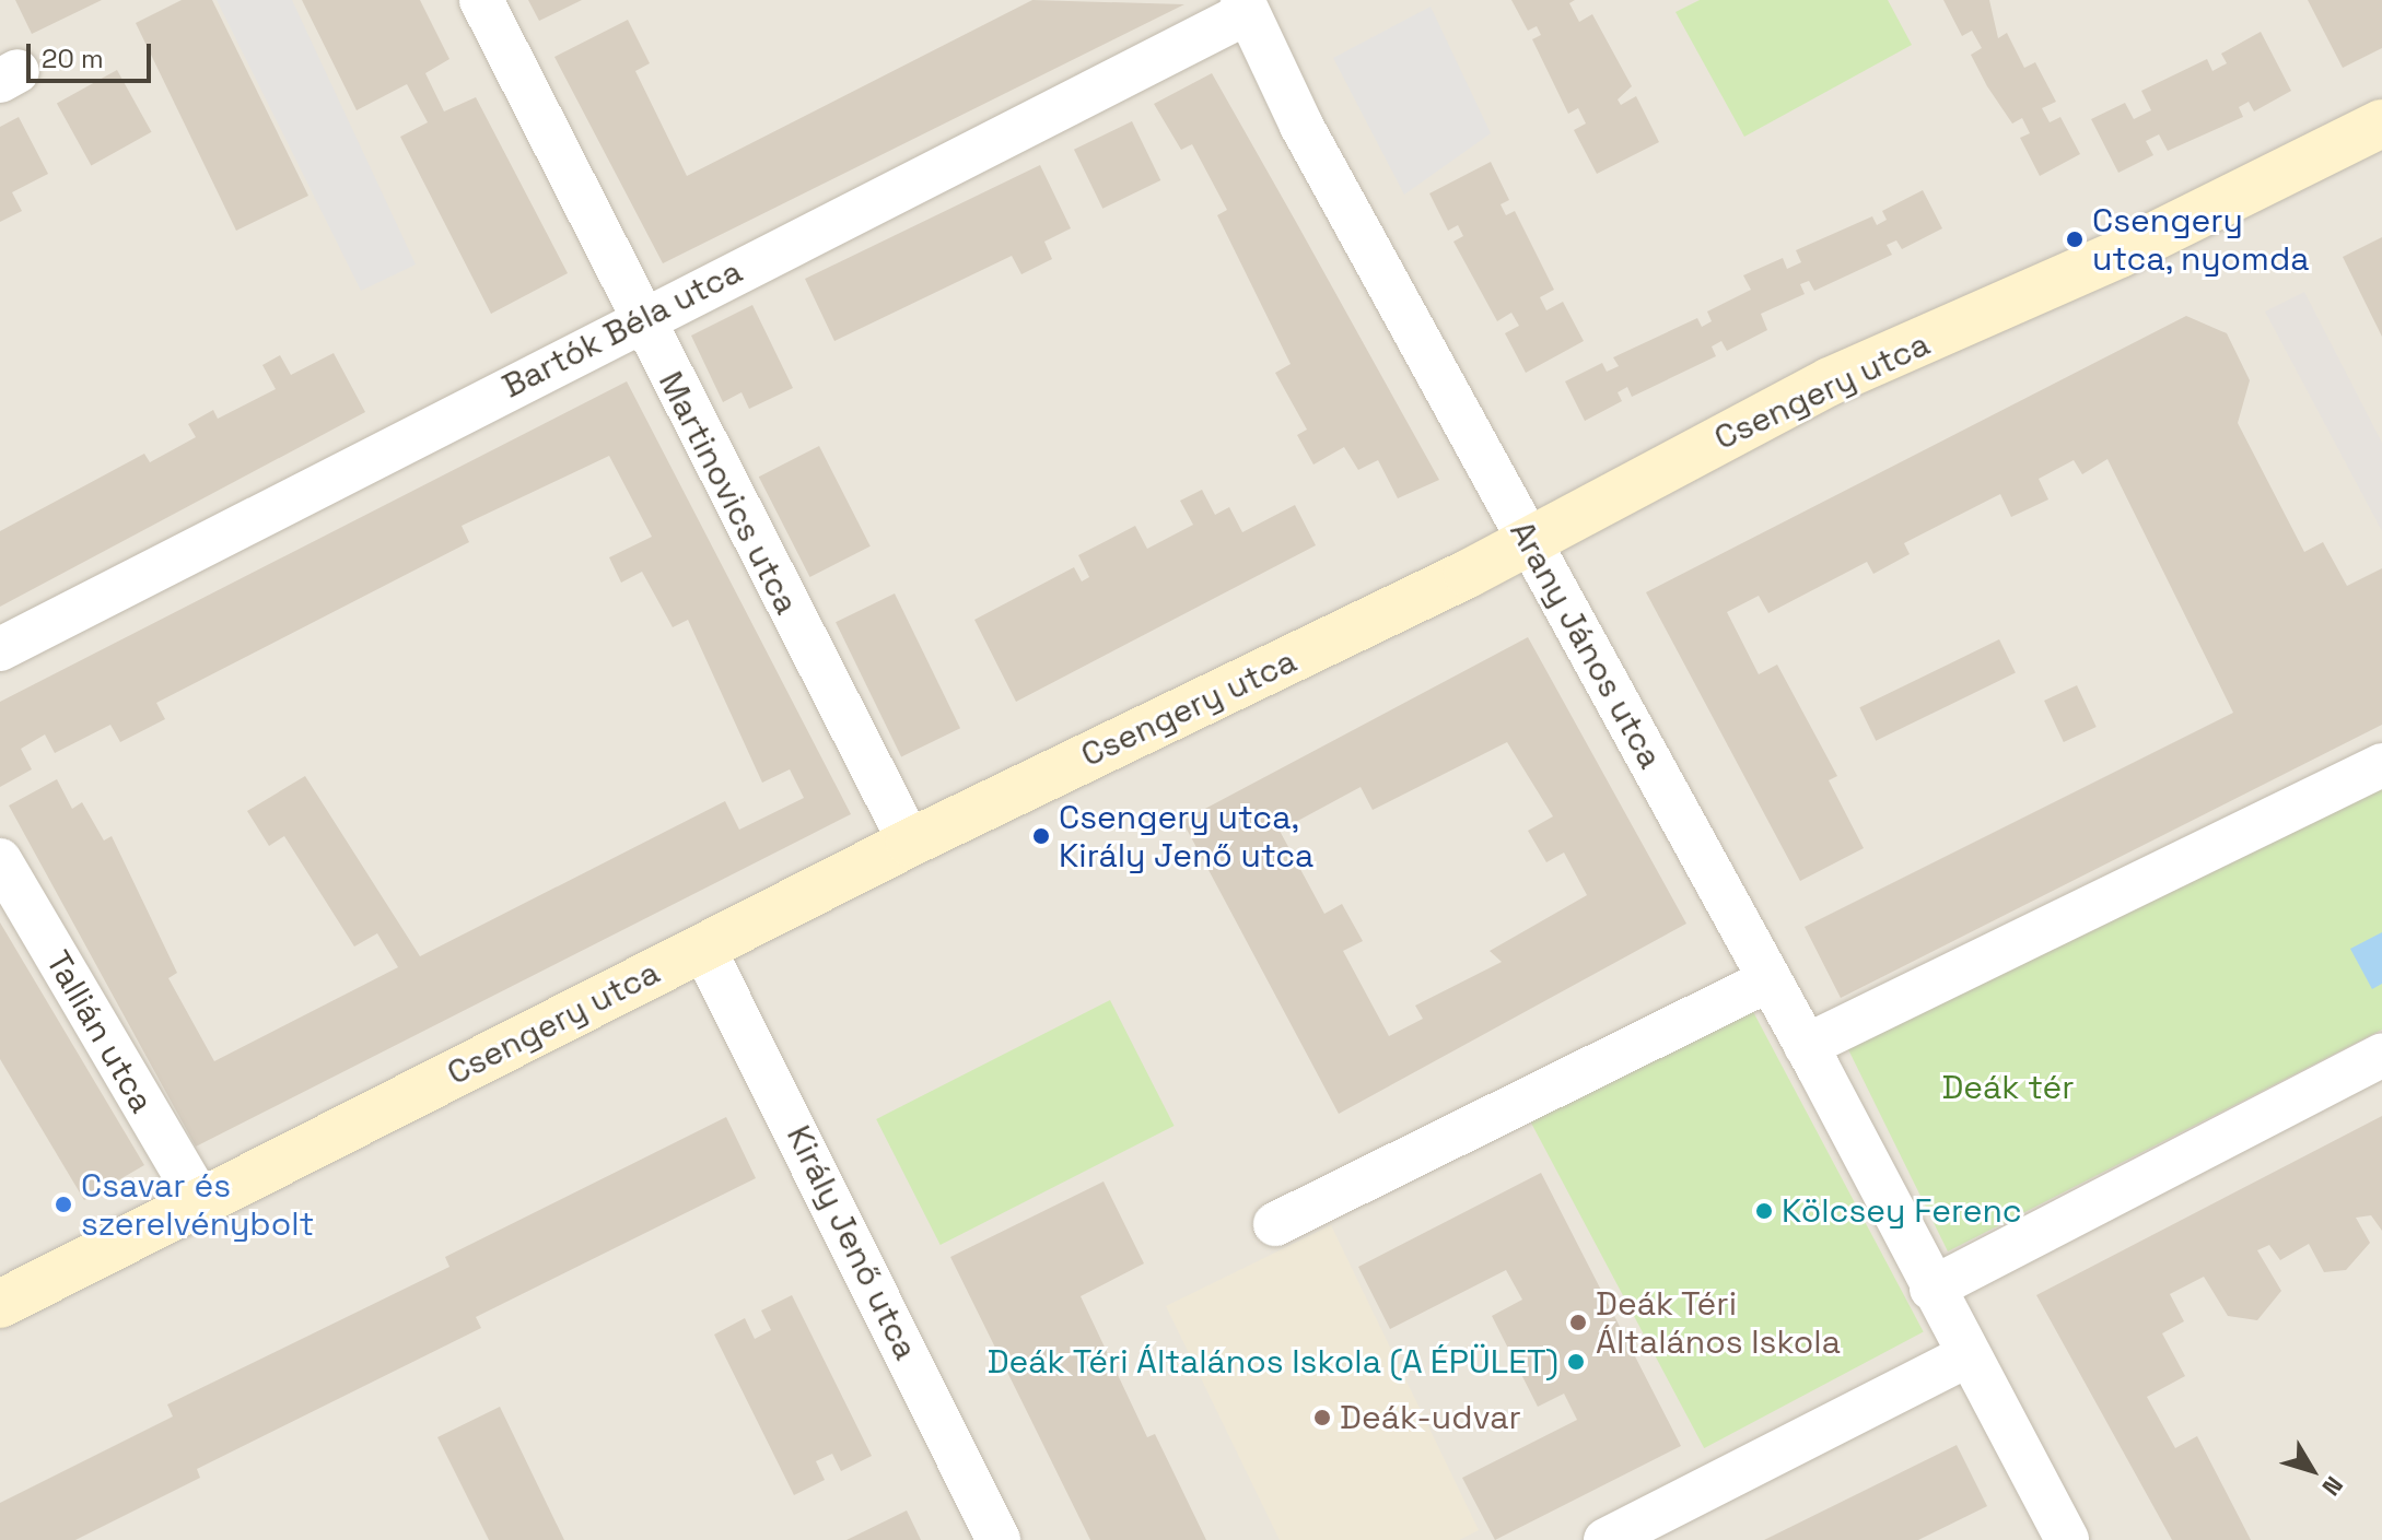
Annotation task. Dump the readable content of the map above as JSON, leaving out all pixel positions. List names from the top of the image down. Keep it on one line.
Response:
{"streets":{"main road":["Csengery utca"],"street":["Bartók Béla utca","Martinovics utca","Arany János utca","Tallián utca","Király Jenő utca"]},"crossings":[["Bartók Béla utca","Martinovics utca"],["Bartók Béla utca","Arany János utca"],["Csengery utca","Martinovics utca"],["Csengery utca","Arany János utca"],["Csengery utca","Tallián utca"],["Csengery utca","Király Jenő utca"]],"parks":["Deák tér"],"places":["Csengery utca, nyomda","Csengery utca, Király Jenő utca","Csavar és szerelvénybolt","Kölcsey Ferenc","Deák Téri Általános Iskola","Deák Téri Általános Iskola (A ÉPÜLET)","Deák-udvar"],"scale_bar":"20 m","north":"bottom right"}
